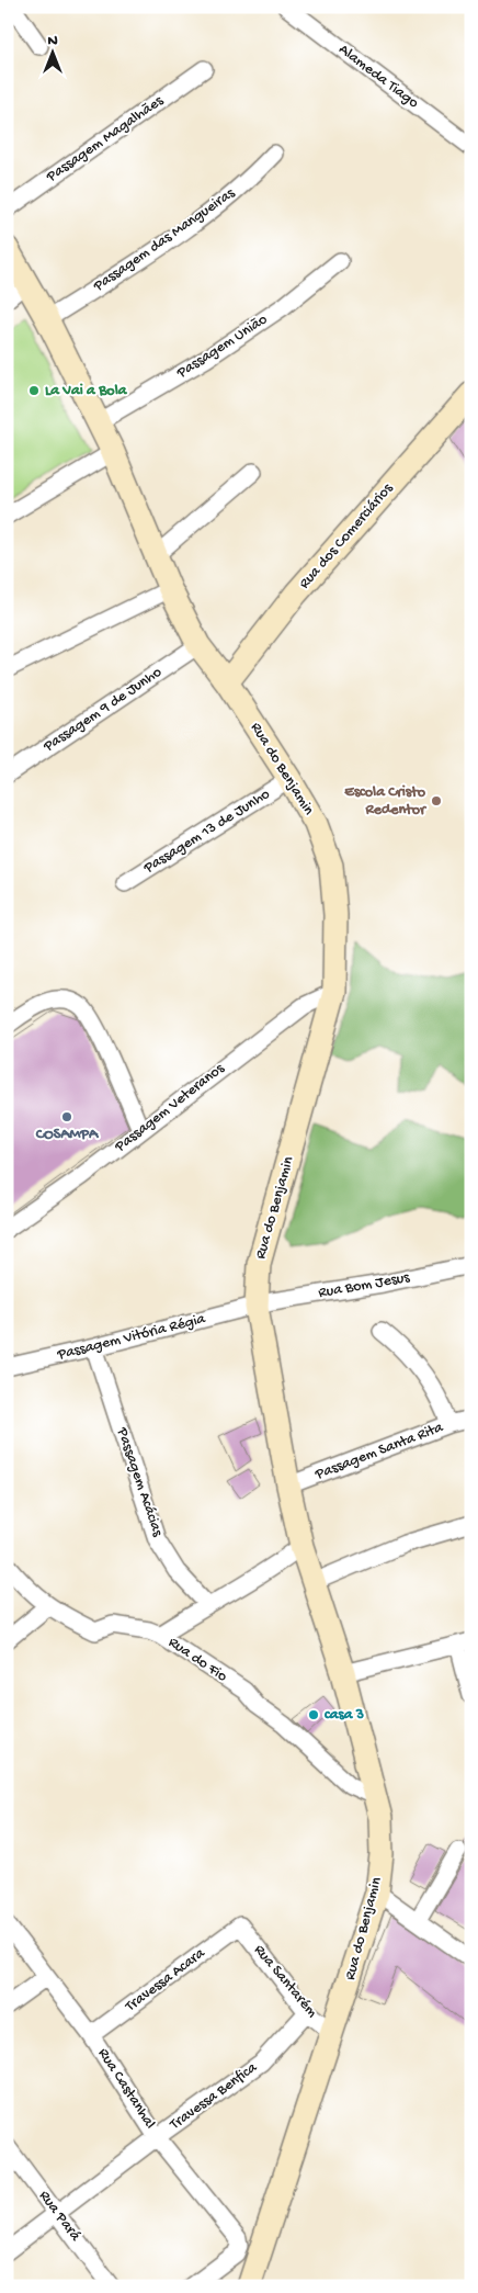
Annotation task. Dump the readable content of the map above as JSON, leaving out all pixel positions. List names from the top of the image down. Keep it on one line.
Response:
{"streets":{"main road":["Rua dos Comerciários","Rua do Benjamin"],"street":["Alameda Tiago","Passagem Magalhães","Passagem das Mangueiras","Passagem União","Passagem 9 de Junho","Passagem 13 de Junho","Passagem Veteranos","Rua Bom Jesus","Passagem Vitória Régia","Passagem Santa Rita","Passagem Acácias","Rua do Fio","Travessa Acara","Rua Santarém","Rua Castanhal","Travessa Benfica","Rua Pará"]},"crossings":[["Passagem das Mangueiras","Rua do Benjamin"],["Passagem União","Rua do Benjamin"],["Rua dos Comerciários","Rua do Benjamin"],["Passagem 9 de Junho","Rua do Benjamin"],["Rua do Benjamin","Passagem 13 de Junho"],["Rua do Benjamin","Passagem Veteranos"],["Rua do Benjamin","Rua Bom Jesus"],["Rua do Benjamin","Passagem Vitória Régia"],["Rua do Benjamin","Passagem Santa Rita"],["Rua do Benjamin","Rua do Fio"],["Rua do Benjamin","Rua Santarém"],["Rua Bom Jesus","Passagem Vitória Régia"],["Passagem Vitória Régia","Passagem Acácias"],["Travessa Acara","Rua Santarém"],["Travessa Acara","Rua Castanhal"],["Rua Santarém","Travessa Benfica"],["Rua Castanhal","Travessa Benfica"],["Travessa Benfica","Rua Pará"]],"places":["La Vai a Bola","Escola Cristo Redentor","COSAMPA","casa 3"],"north":"top"}
